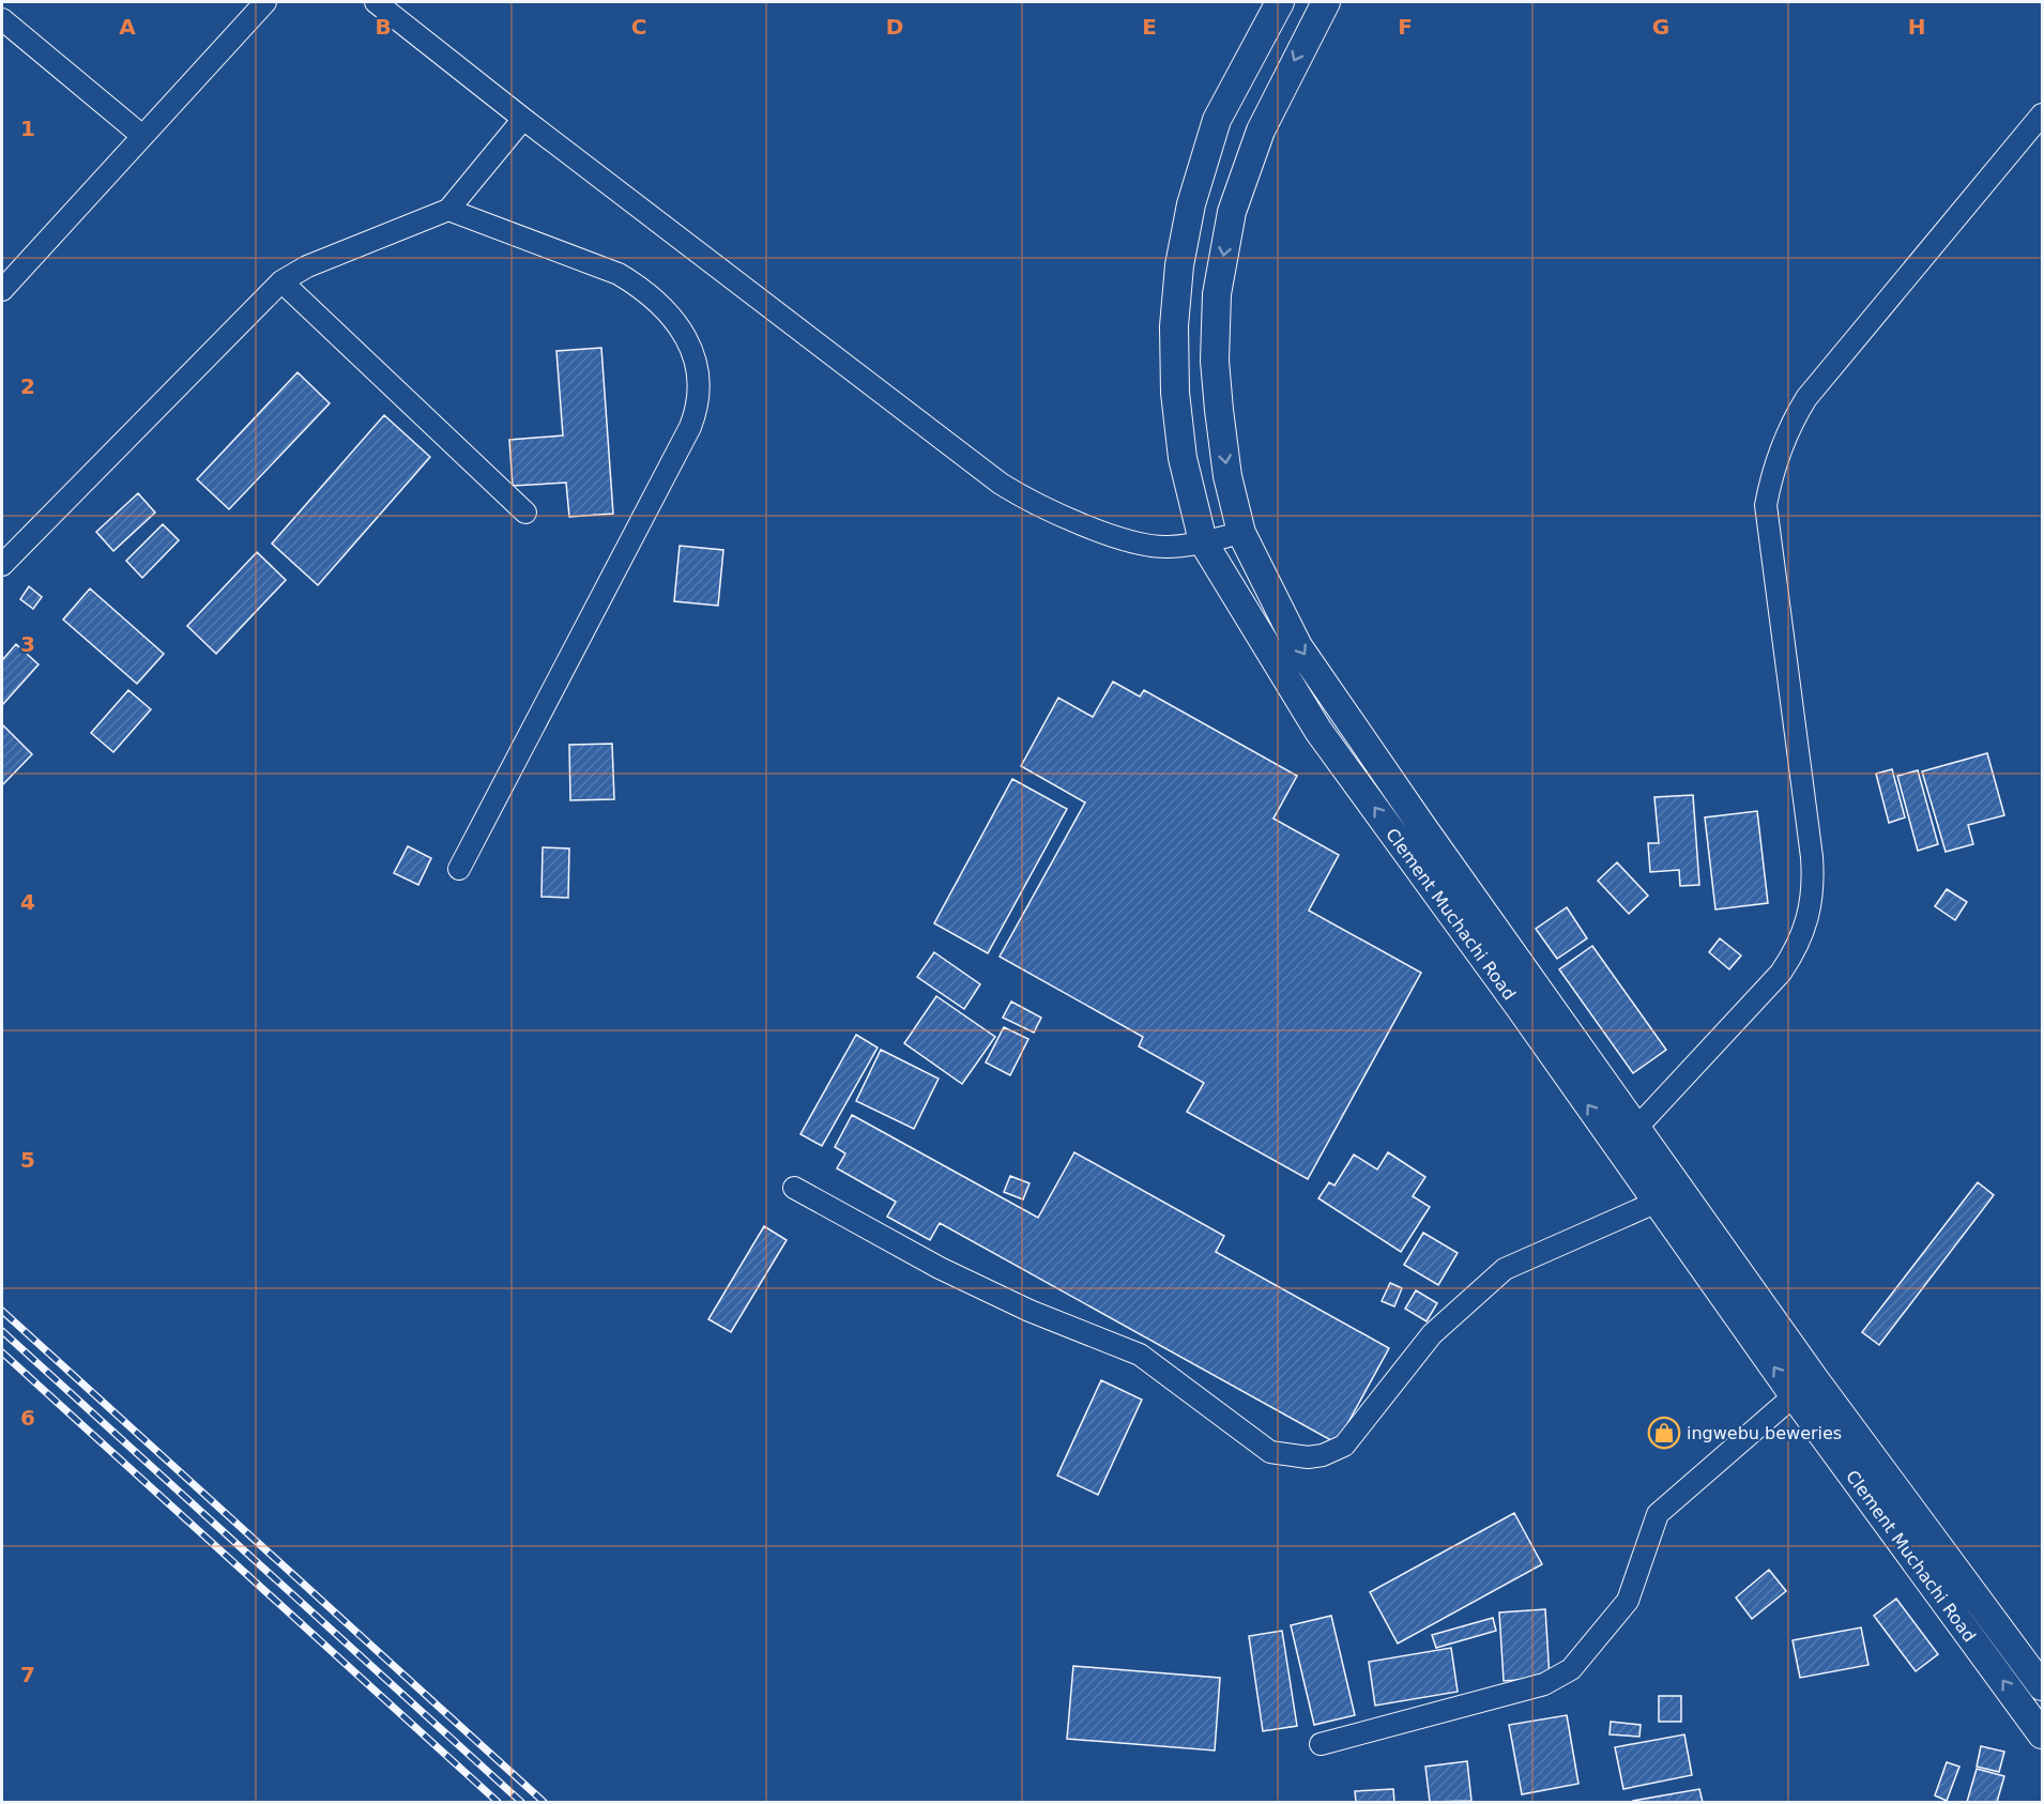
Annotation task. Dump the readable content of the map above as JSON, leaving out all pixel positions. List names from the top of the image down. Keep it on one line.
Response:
{"streets":{"main road":["Clement Muchachi Road"]},"places":{"shop":["ingwebu beweries"]},"grid":{"columns":["A","B","C","D","E","F","G","H"],"rows":["1","2","3","4","5","6","7"]}}
